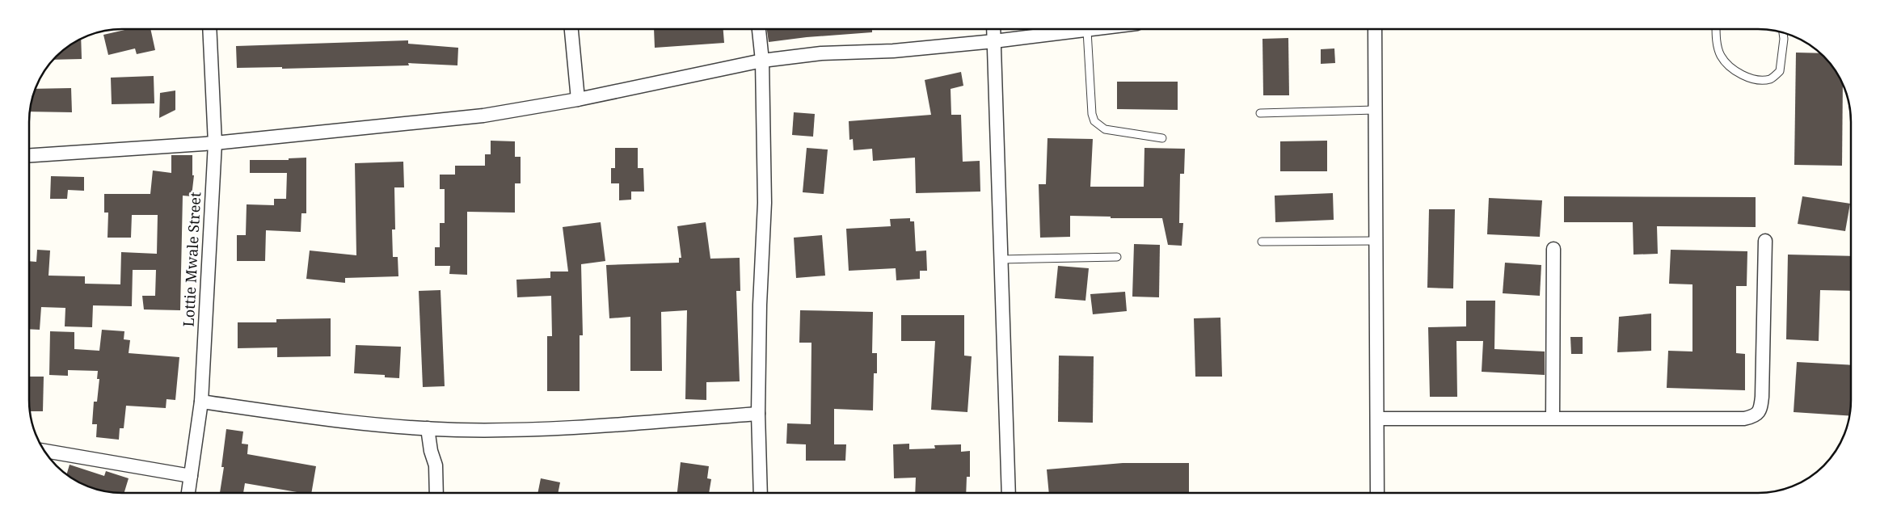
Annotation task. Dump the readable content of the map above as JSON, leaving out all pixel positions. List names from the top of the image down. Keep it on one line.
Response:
{"streets":{"street":["Lottie Mwale Street"]}}
